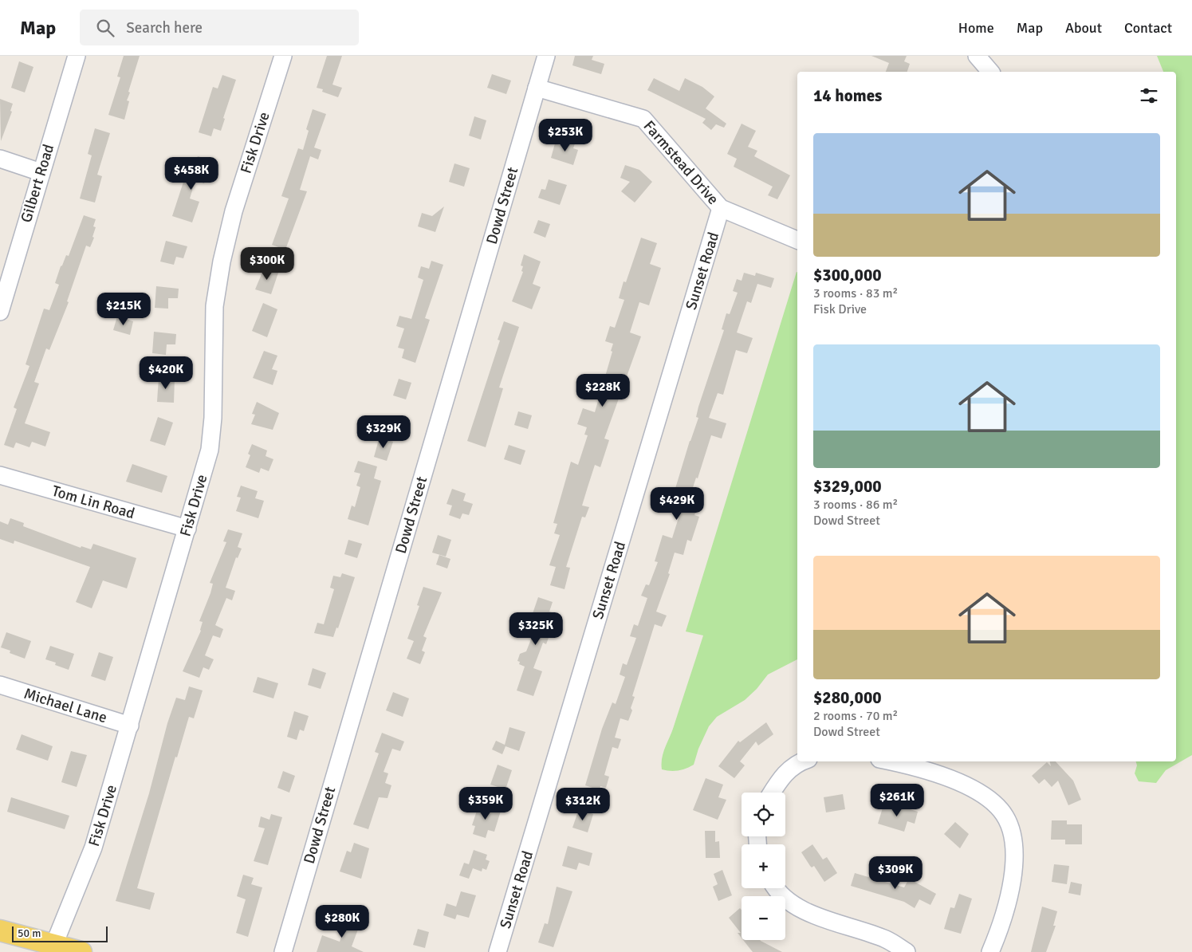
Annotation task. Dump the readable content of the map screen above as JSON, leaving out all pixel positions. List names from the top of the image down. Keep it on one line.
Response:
{"streets":{"street":["Fisk Drive","Farmstead Drive","Gilbert Road","Dowd Street","Sunset Road","Tom Lin Road","Michael Lane"]},"crossings":[["Fisk Drive","Tom Lin Road"],["Fisk Drive","Michael Lane"],["Farmstead Drive","Dowd Street"],["Farmstead Drive","Sunset Road"]],"scale_bar":"50 m","page":{"header":"Map","search":"Search here","nav":["Home","Map","About","Contact"],"heading":"14 homes","price":["$253K","$458K","$300K","$215K","$420K","$228K","$329K","$429K","$325K","$261K","$359K","$312K","$309K","$280K"],"list":[{"name":"$300,000","note":"3 rooms · 83 m² · Fisk Drive"},{"name":"$329,000","note":"3 rooms · 86 m² · Dowd Street"},{"name":"$280,000","note":"2 rooms · 70 m² · Dowd Street"}],"map_buttons":["+","−"],"scale":"50 m"}}
